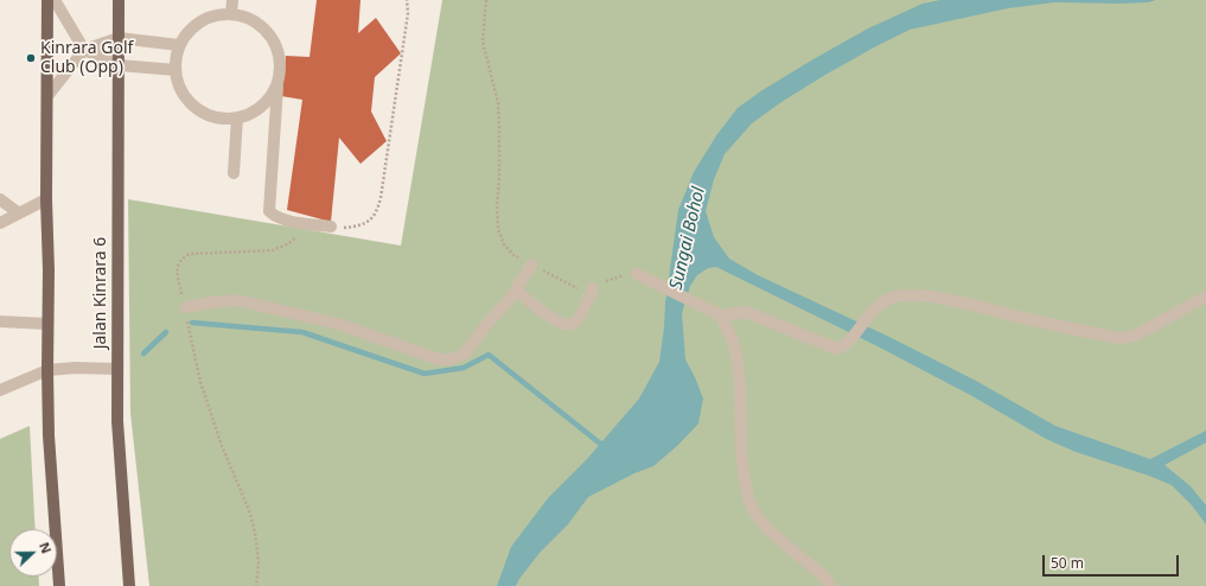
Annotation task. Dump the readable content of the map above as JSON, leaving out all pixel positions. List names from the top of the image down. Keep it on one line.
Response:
{"streets":{"main road":["Jalan Kinrara 6"]},"water":["Sungai Bohol"],"places":["Kinrara Golf Club (Opp)"],"scale_bar":"50 m","north":"right"}
